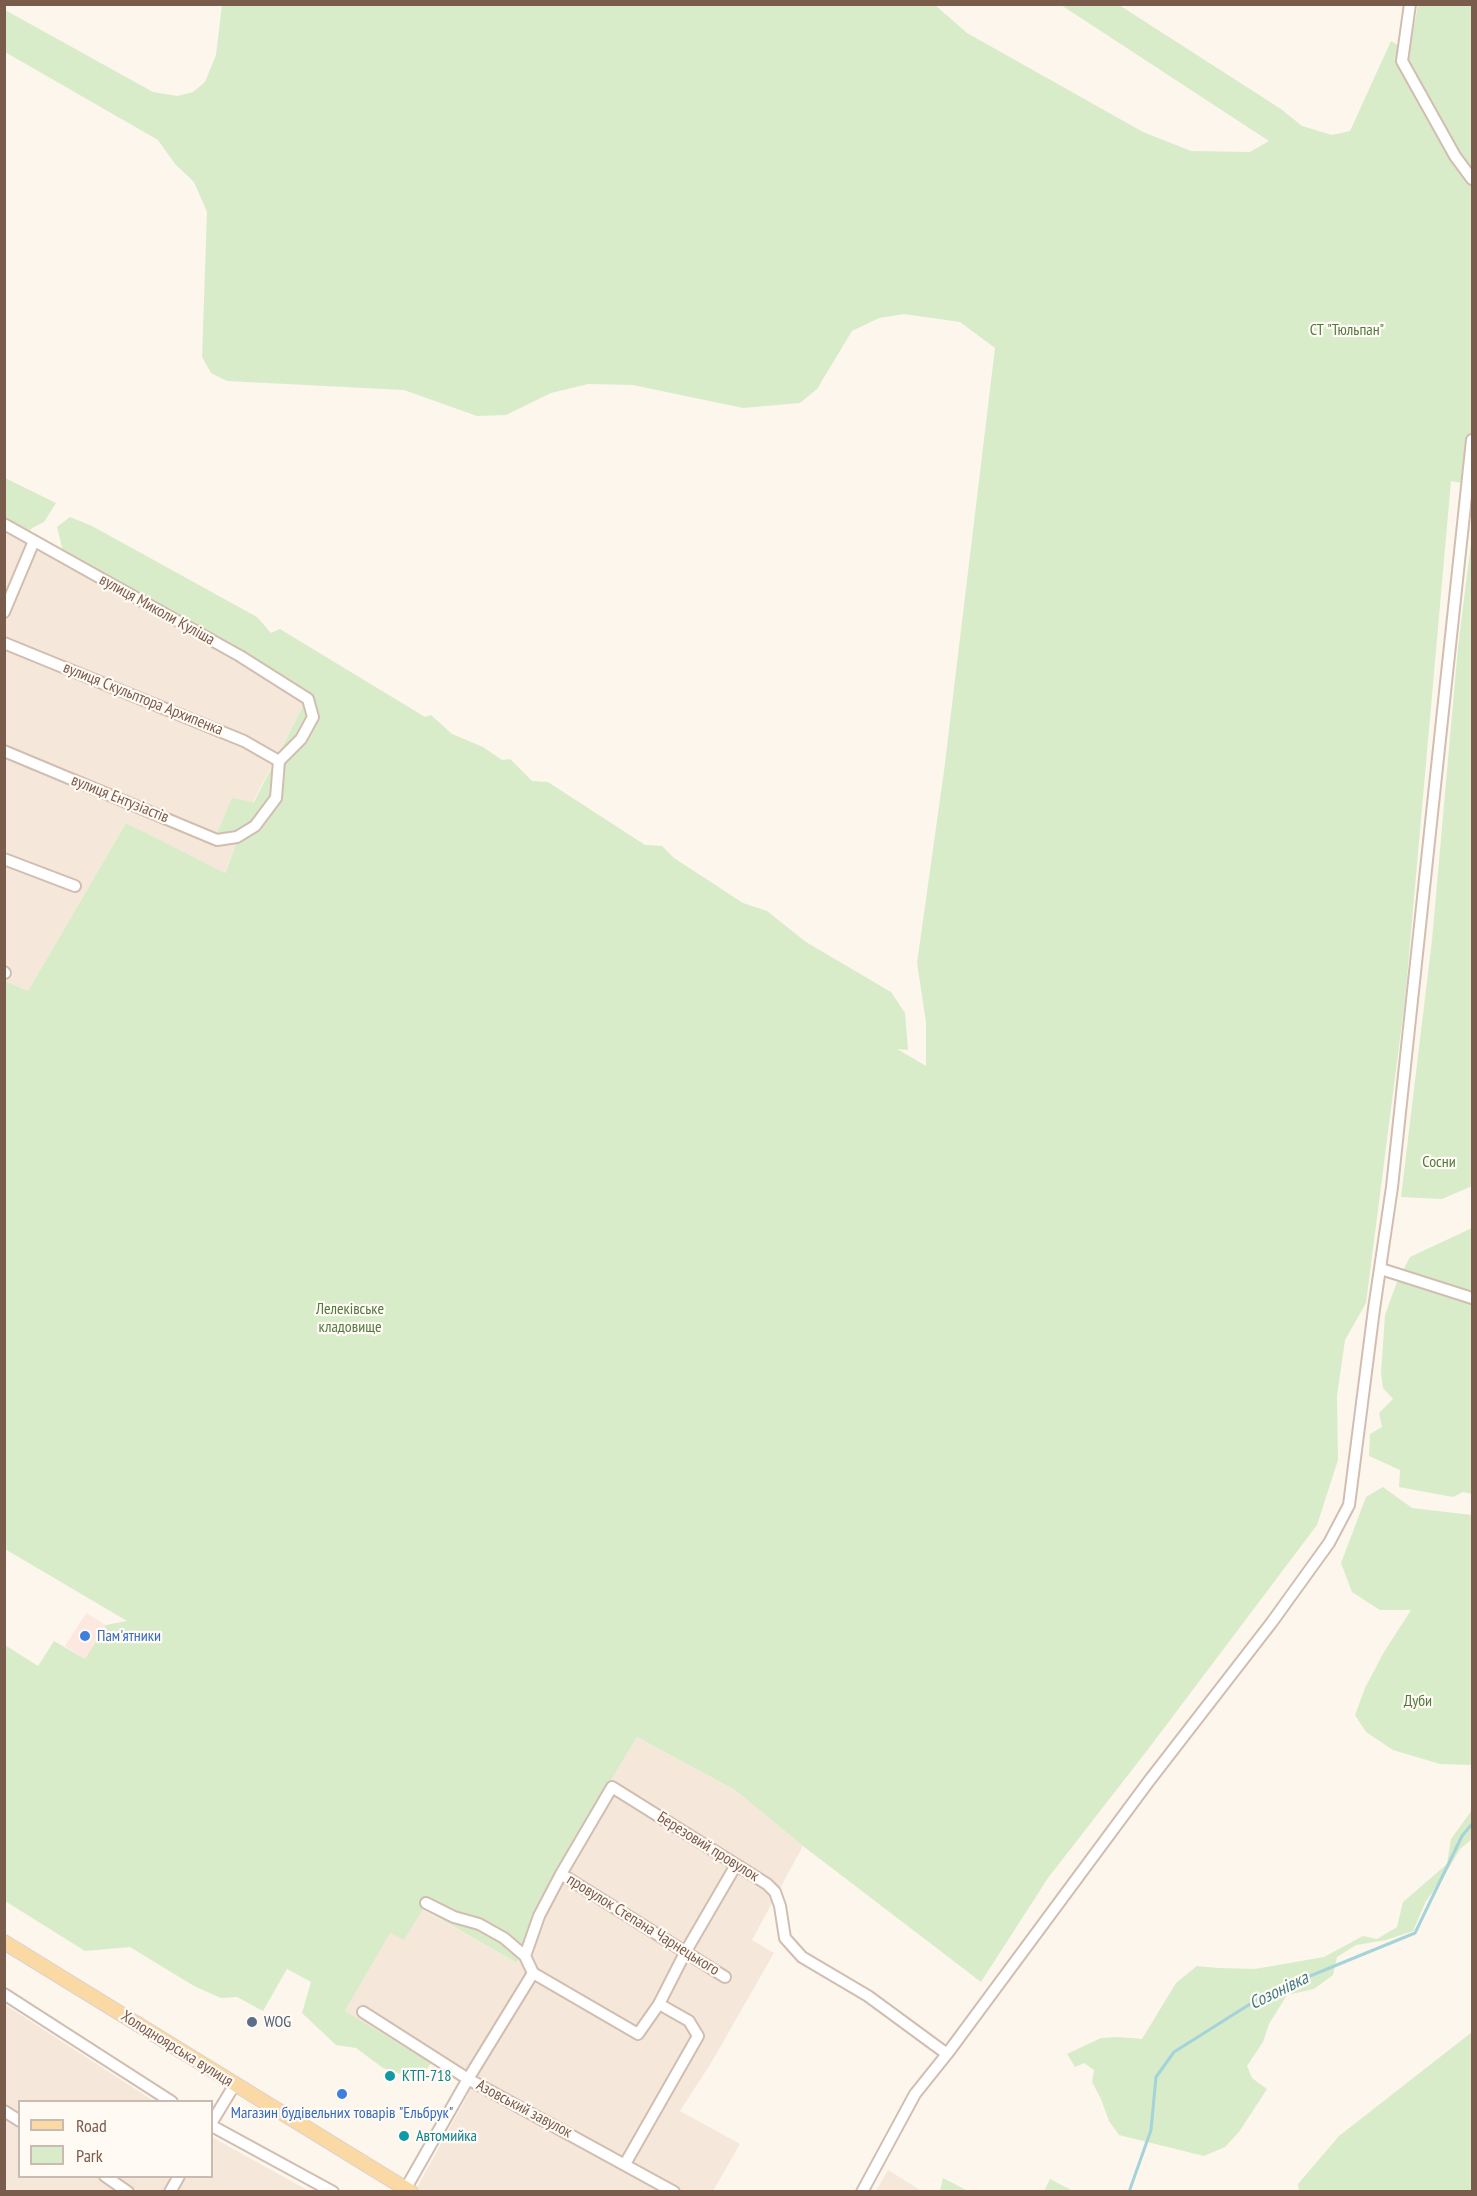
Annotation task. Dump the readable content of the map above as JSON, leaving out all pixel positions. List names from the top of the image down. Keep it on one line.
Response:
{"streets":{"main road":["Холодноярська вулиця"],"street":["вулиця Миколи Куліша","вулиця Скульптора Архипенка","вулиця Ентузіастів","Березовий провулок","провулок Степана Чарнецького","Азовський завулок"]},"crossings":[["вулиця Миколи Куліша","вулиця Скульптора Архипенка"],["вулиця Миколи Куліша","вулиця Ентузіастів"],["вулиця Скульптора Архипенка","вулиця Ентузіастів"],["Березовий провулок","провулок Степана Чарнецького"]],"water":["Созонівка"],"parks":["СТ \"Тюльпан\"","Сосни","Лелеківське кладовище","Дуби"],"places":["Пам'ятники","WOG","КТП-718","Магазин будівельних товарів \"Ельбрук\"","Автомийка"],"legend":["Road","Park"]}
